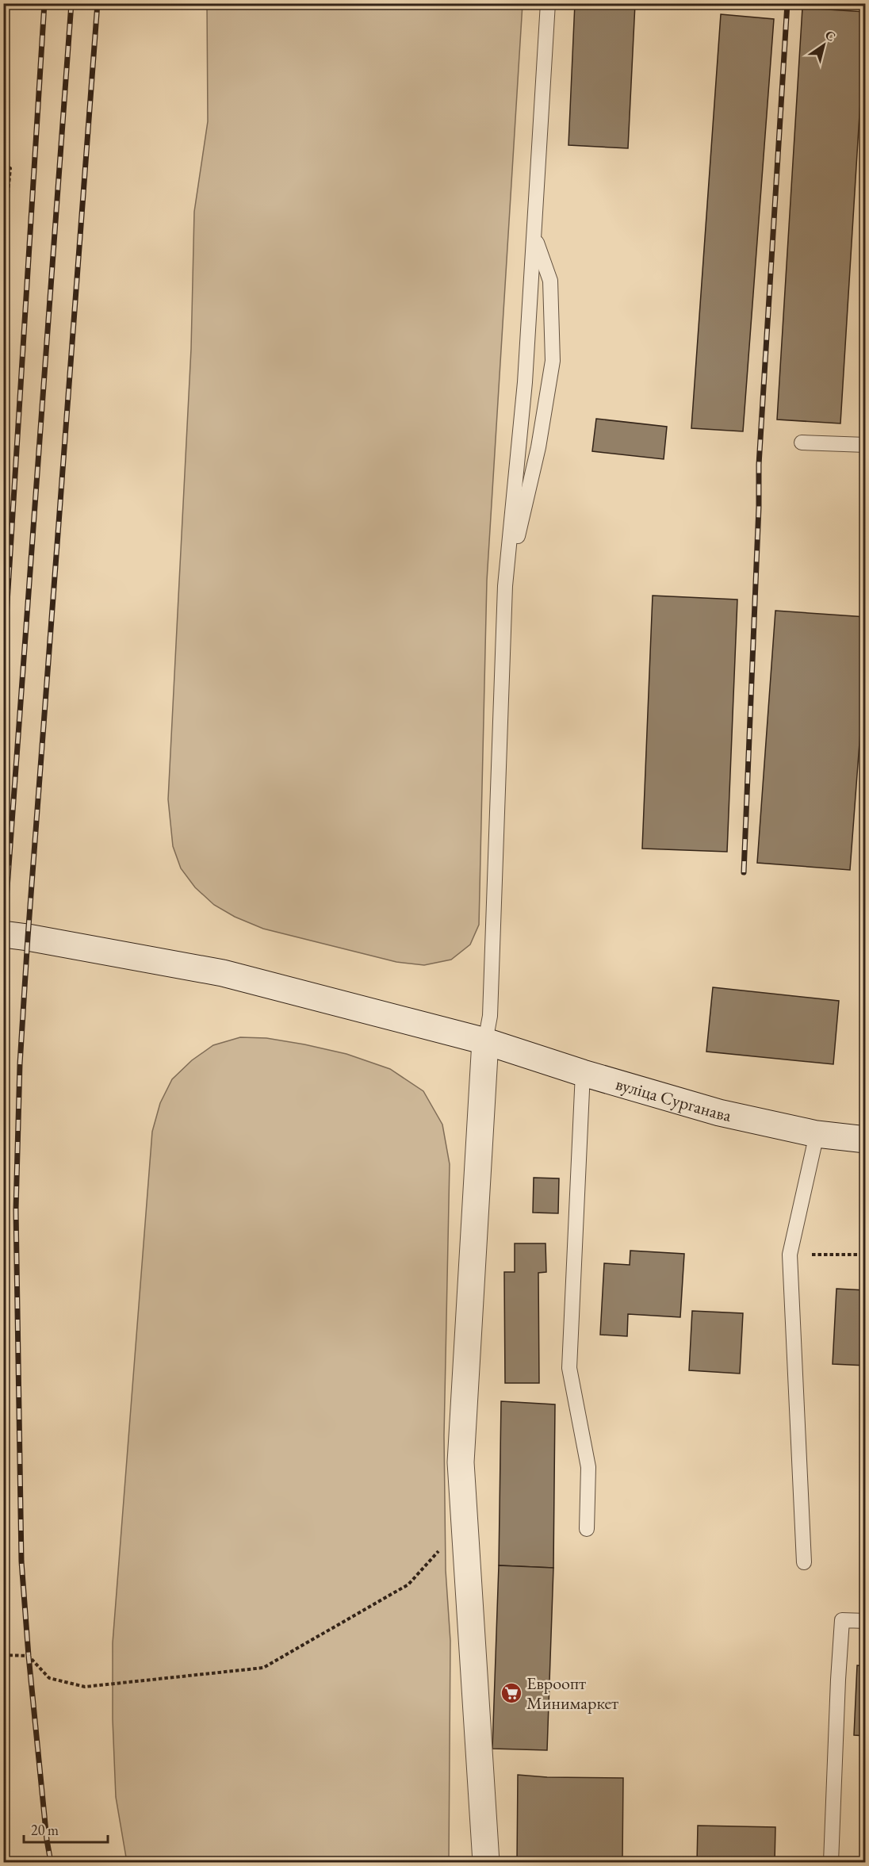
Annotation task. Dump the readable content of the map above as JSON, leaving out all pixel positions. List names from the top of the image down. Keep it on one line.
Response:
{"streets":{"street":["вуліца Сурганава"]},"places":{"supermarket":["Евроопт Минимаркет"]},"scale_bar":"20 m","north":"top right"}
